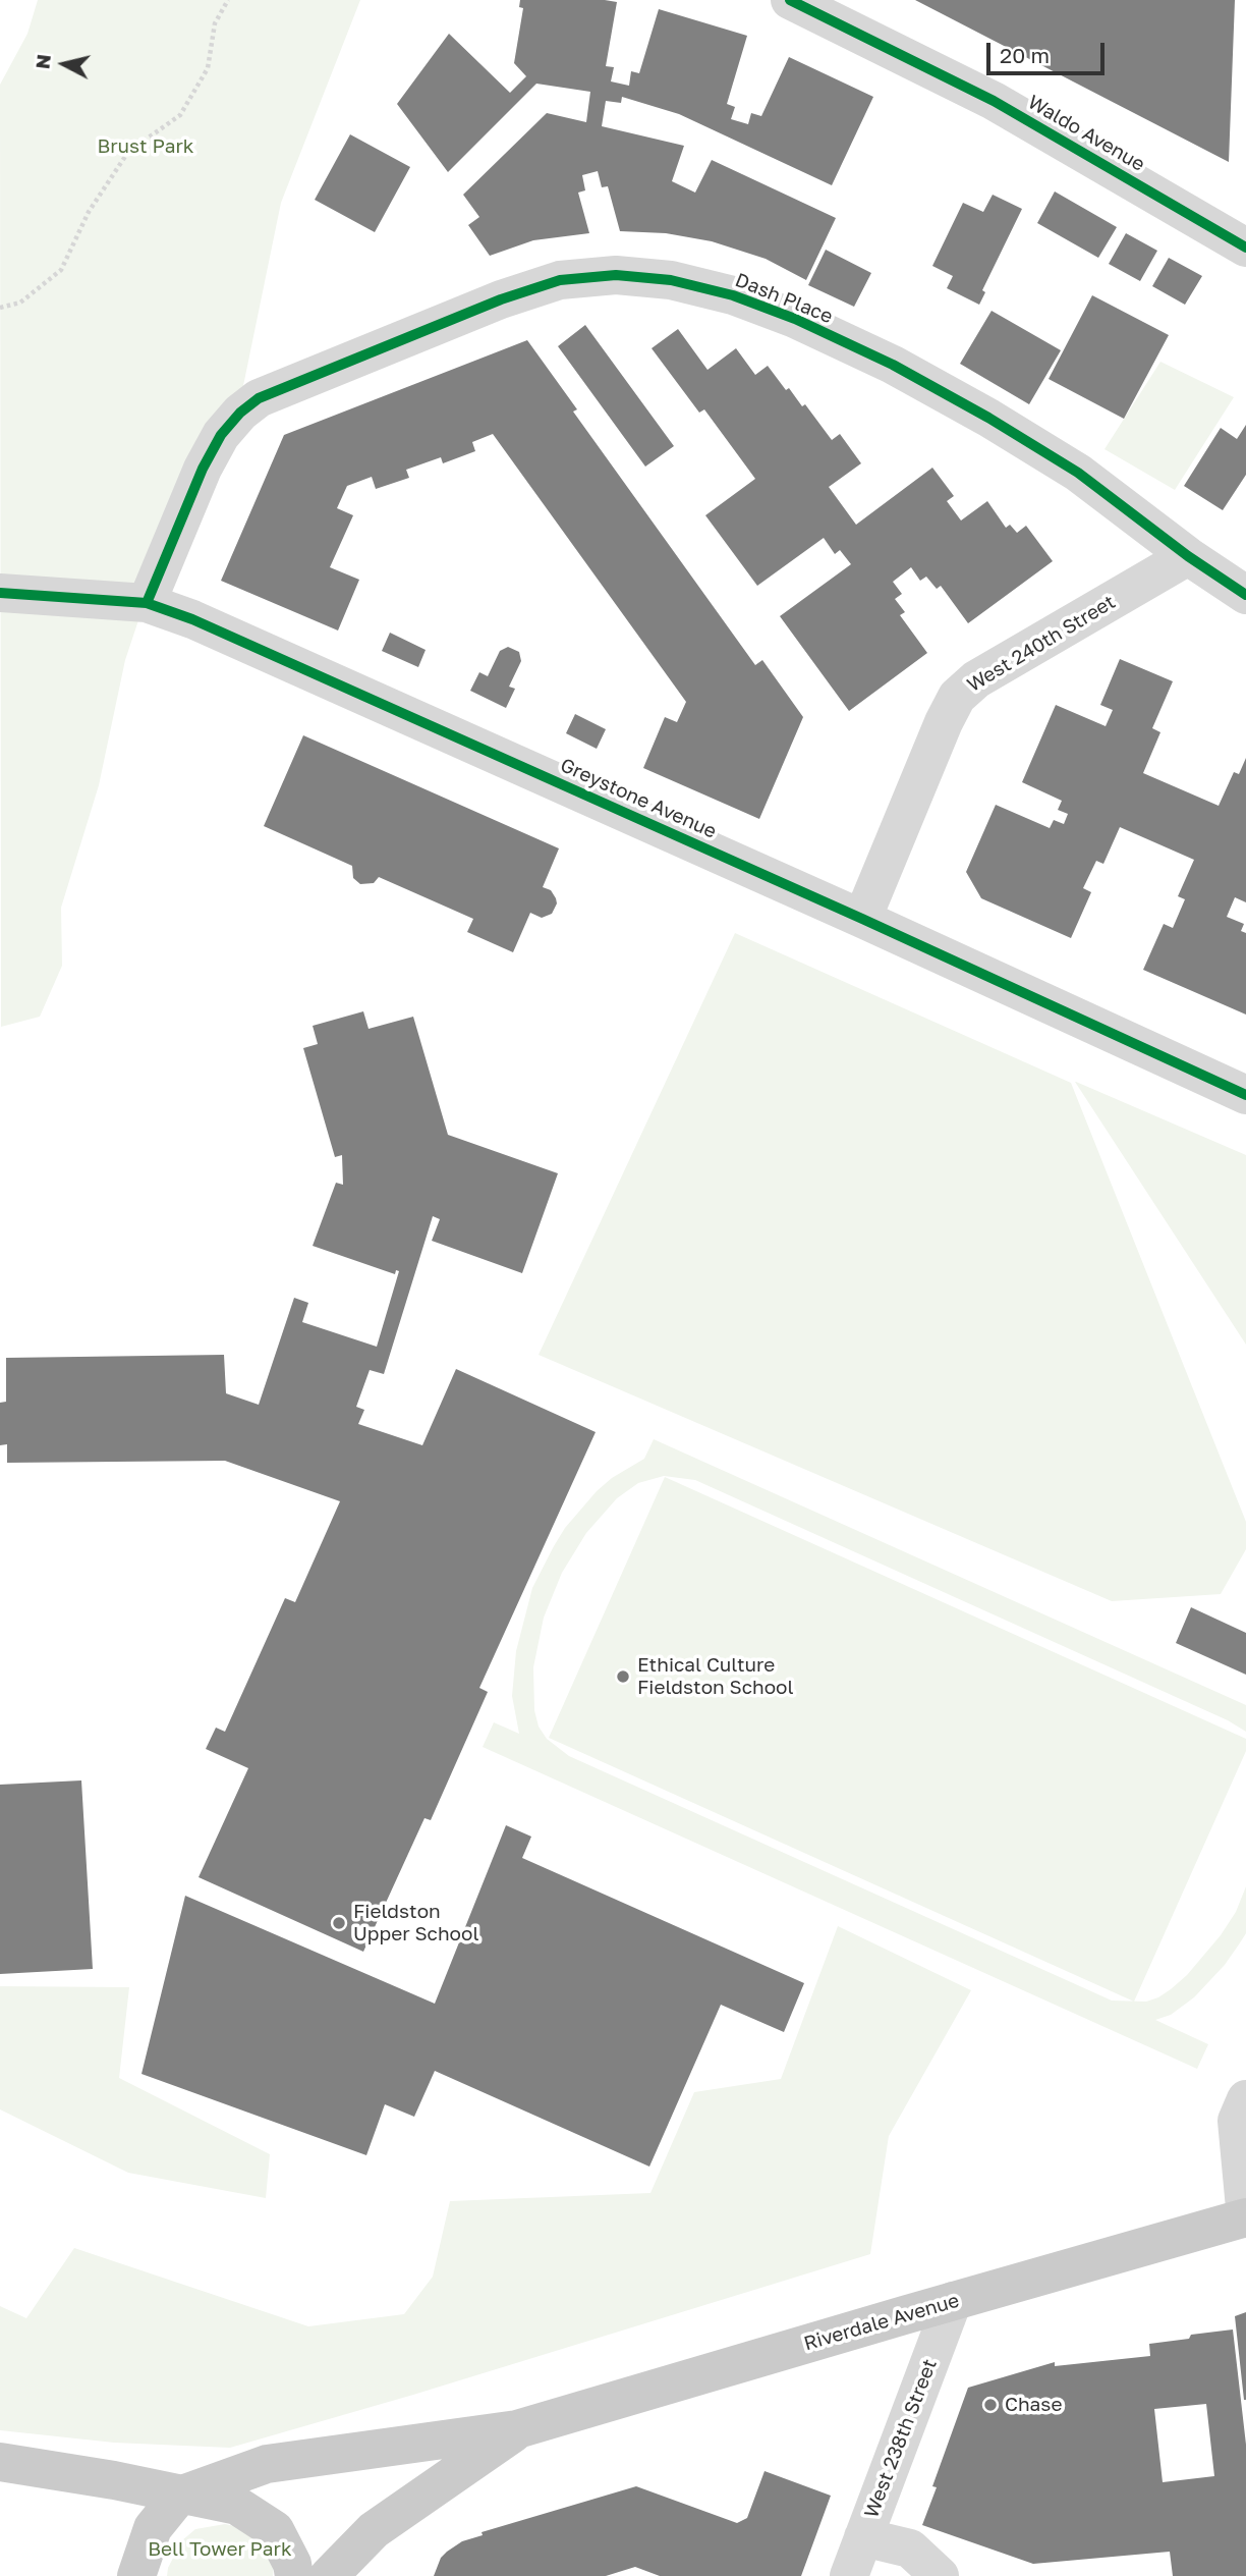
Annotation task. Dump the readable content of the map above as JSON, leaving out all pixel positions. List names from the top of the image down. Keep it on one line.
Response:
{"streets":{"main road":["Riverdale Avenue"],"street":["Waldo Avenue","Dash Place","West 240th Street","Greystone Avenue","West 238th Street"]},"crossings":[["Dash Place","West 240th Street"],["Dash Place","Greystone Avenue"],["West 240th Street","Greystone Avenue"],["Riverdale Avenue","West 238th Street"]],"parks":["Brust Park","Bell Tower Park"],"places":["Ethical Culture Fieldston School","Fieldston Upper School","Chase"],"scale_bar":"20 m","north":"left"}
